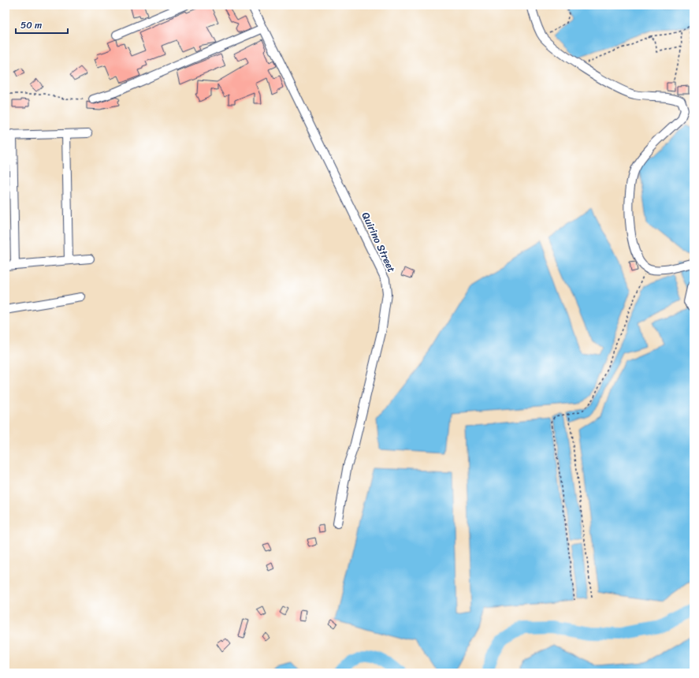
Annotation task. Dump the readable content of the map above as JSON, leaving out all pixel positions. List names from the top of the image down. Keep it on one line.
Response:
{"streets":{"street":["Quirino Street"]},"scale_bar":"50 m"}
